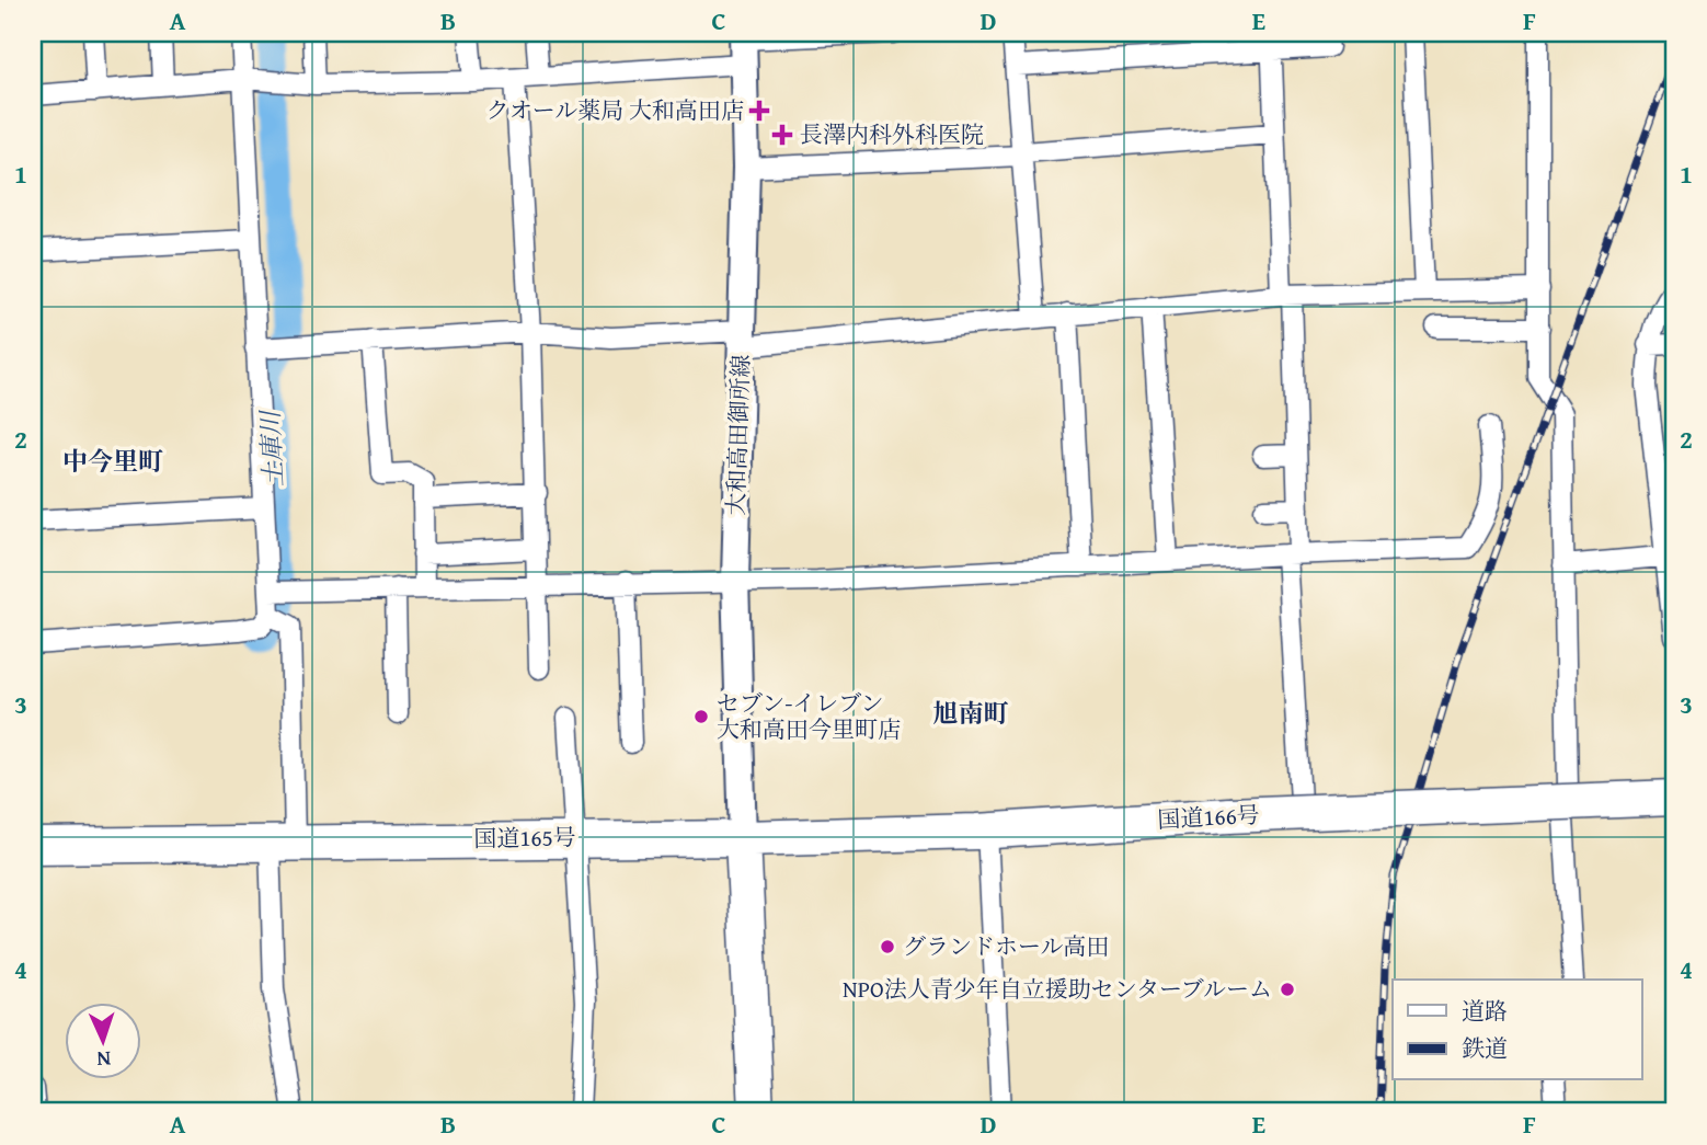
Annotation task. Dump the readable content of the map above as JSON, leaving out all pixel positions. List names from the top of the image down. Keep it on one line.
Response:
{"streets":{"highway":["国道166号","国道165号"],"main road":["大和高田御所線"]},"crossings":[["大和高田御所線","国道166号"],["大和高田御所線","国道165号"],["国道166号","国道165号"]],"districts":["中今里町","旭南町"],"water":["土庫川"],"places":{"health":["クオール薬局 大和高田店","長澤内科外科医院"],"other":["セブン-イレブン 大和高田今里町店","グランドホール高田","NPO法人青少年自立援助センターブルーム"]},"legend":["道路","鉄道"],"north":"bottom","grid":{"columns":["A","B","C","D","E","F"],"rows":["1","2","3","4"]}}
